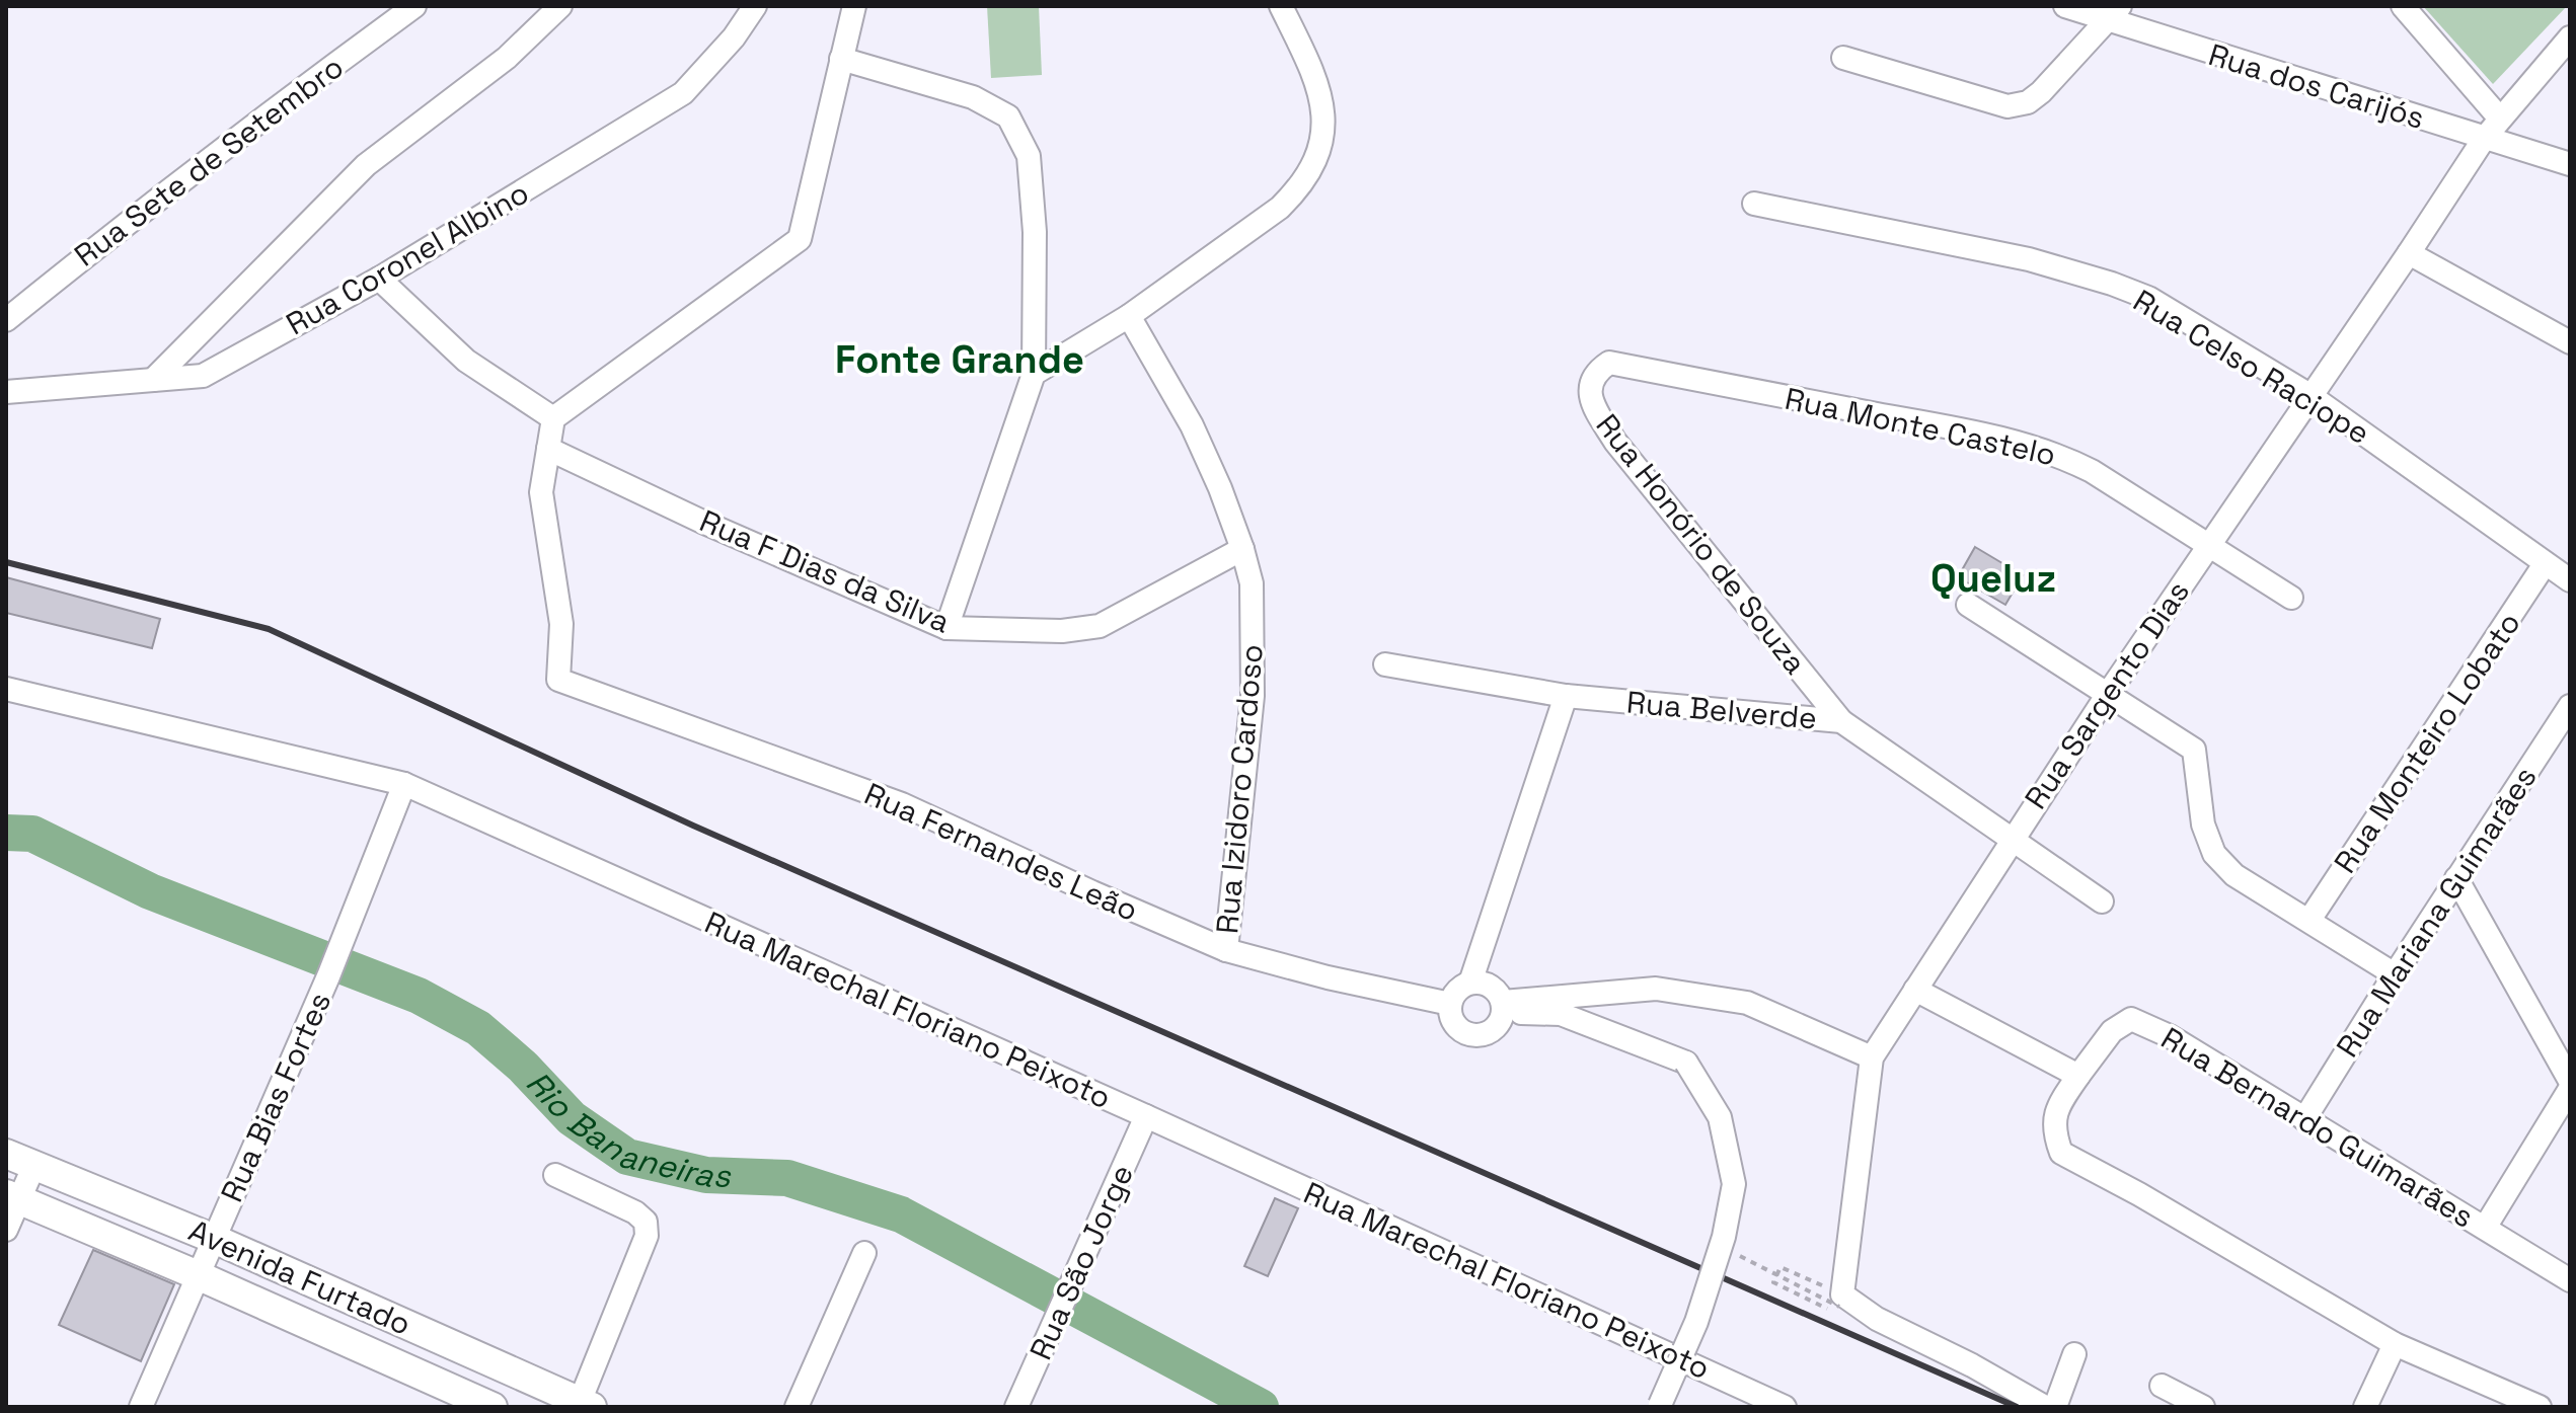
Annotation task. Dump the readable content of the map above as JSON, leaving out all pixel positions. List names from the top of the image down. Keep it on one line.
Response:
{"streets":{"street":["Rua dos Carijós","Rua Sete de Setembro","Rua Coronel Albino","Rua Celso Raciope","Rua Monte Castelo","Rua Honório de Souza","Rua F Dias da Silva","Rua Sargento Dias","Rua Belverde","Rua Monteiro Lobato","Rua Izidoro Cardoso","Rua Fernandes Leão","Rua Mariana Guimarães","Rua Marechal Floriano Peixoto","Rua Bias Fortes","Rua Bernardo Guimarães","Rua São Jorge","Avenida Furtado"]},"crossings":[["Rua dos Carijós","Rua Sargento Dias"],["Rua Celso Raciope","Rua Sargento Dias"],["Rua Celso Raciope","Rua Monteiro Lobato"],["Rua Monte Castelo","Rua Honório de Souza"],["Rua Monte Castelo","Rua Sargento Dias"],["Rua Honório de Souza","Rua Belverde"],["Rua F Dias da Silva","Rua Izidoro Cardoso"],["Rua F Dias da Silva","Rua Fernandes Leão"],["Rua Sargento Dias","Rua Belverde"],["Rua Izidoro Cardoso","Rua Fernandes Leão"],["Rua Mariana Guimarães","Rua Bernardo Guimarães"],["Rua Marechal Floriano Peixoto","Rua Bias Fortes"],["Rua Marechal Floriano Peixoto","Rua São Jorge"],["Rua Bias Fortes","Avenida Furtado"]],"districts":["Fonte Grande","Queluz"],"water":["Rio Bananeiras"]}
